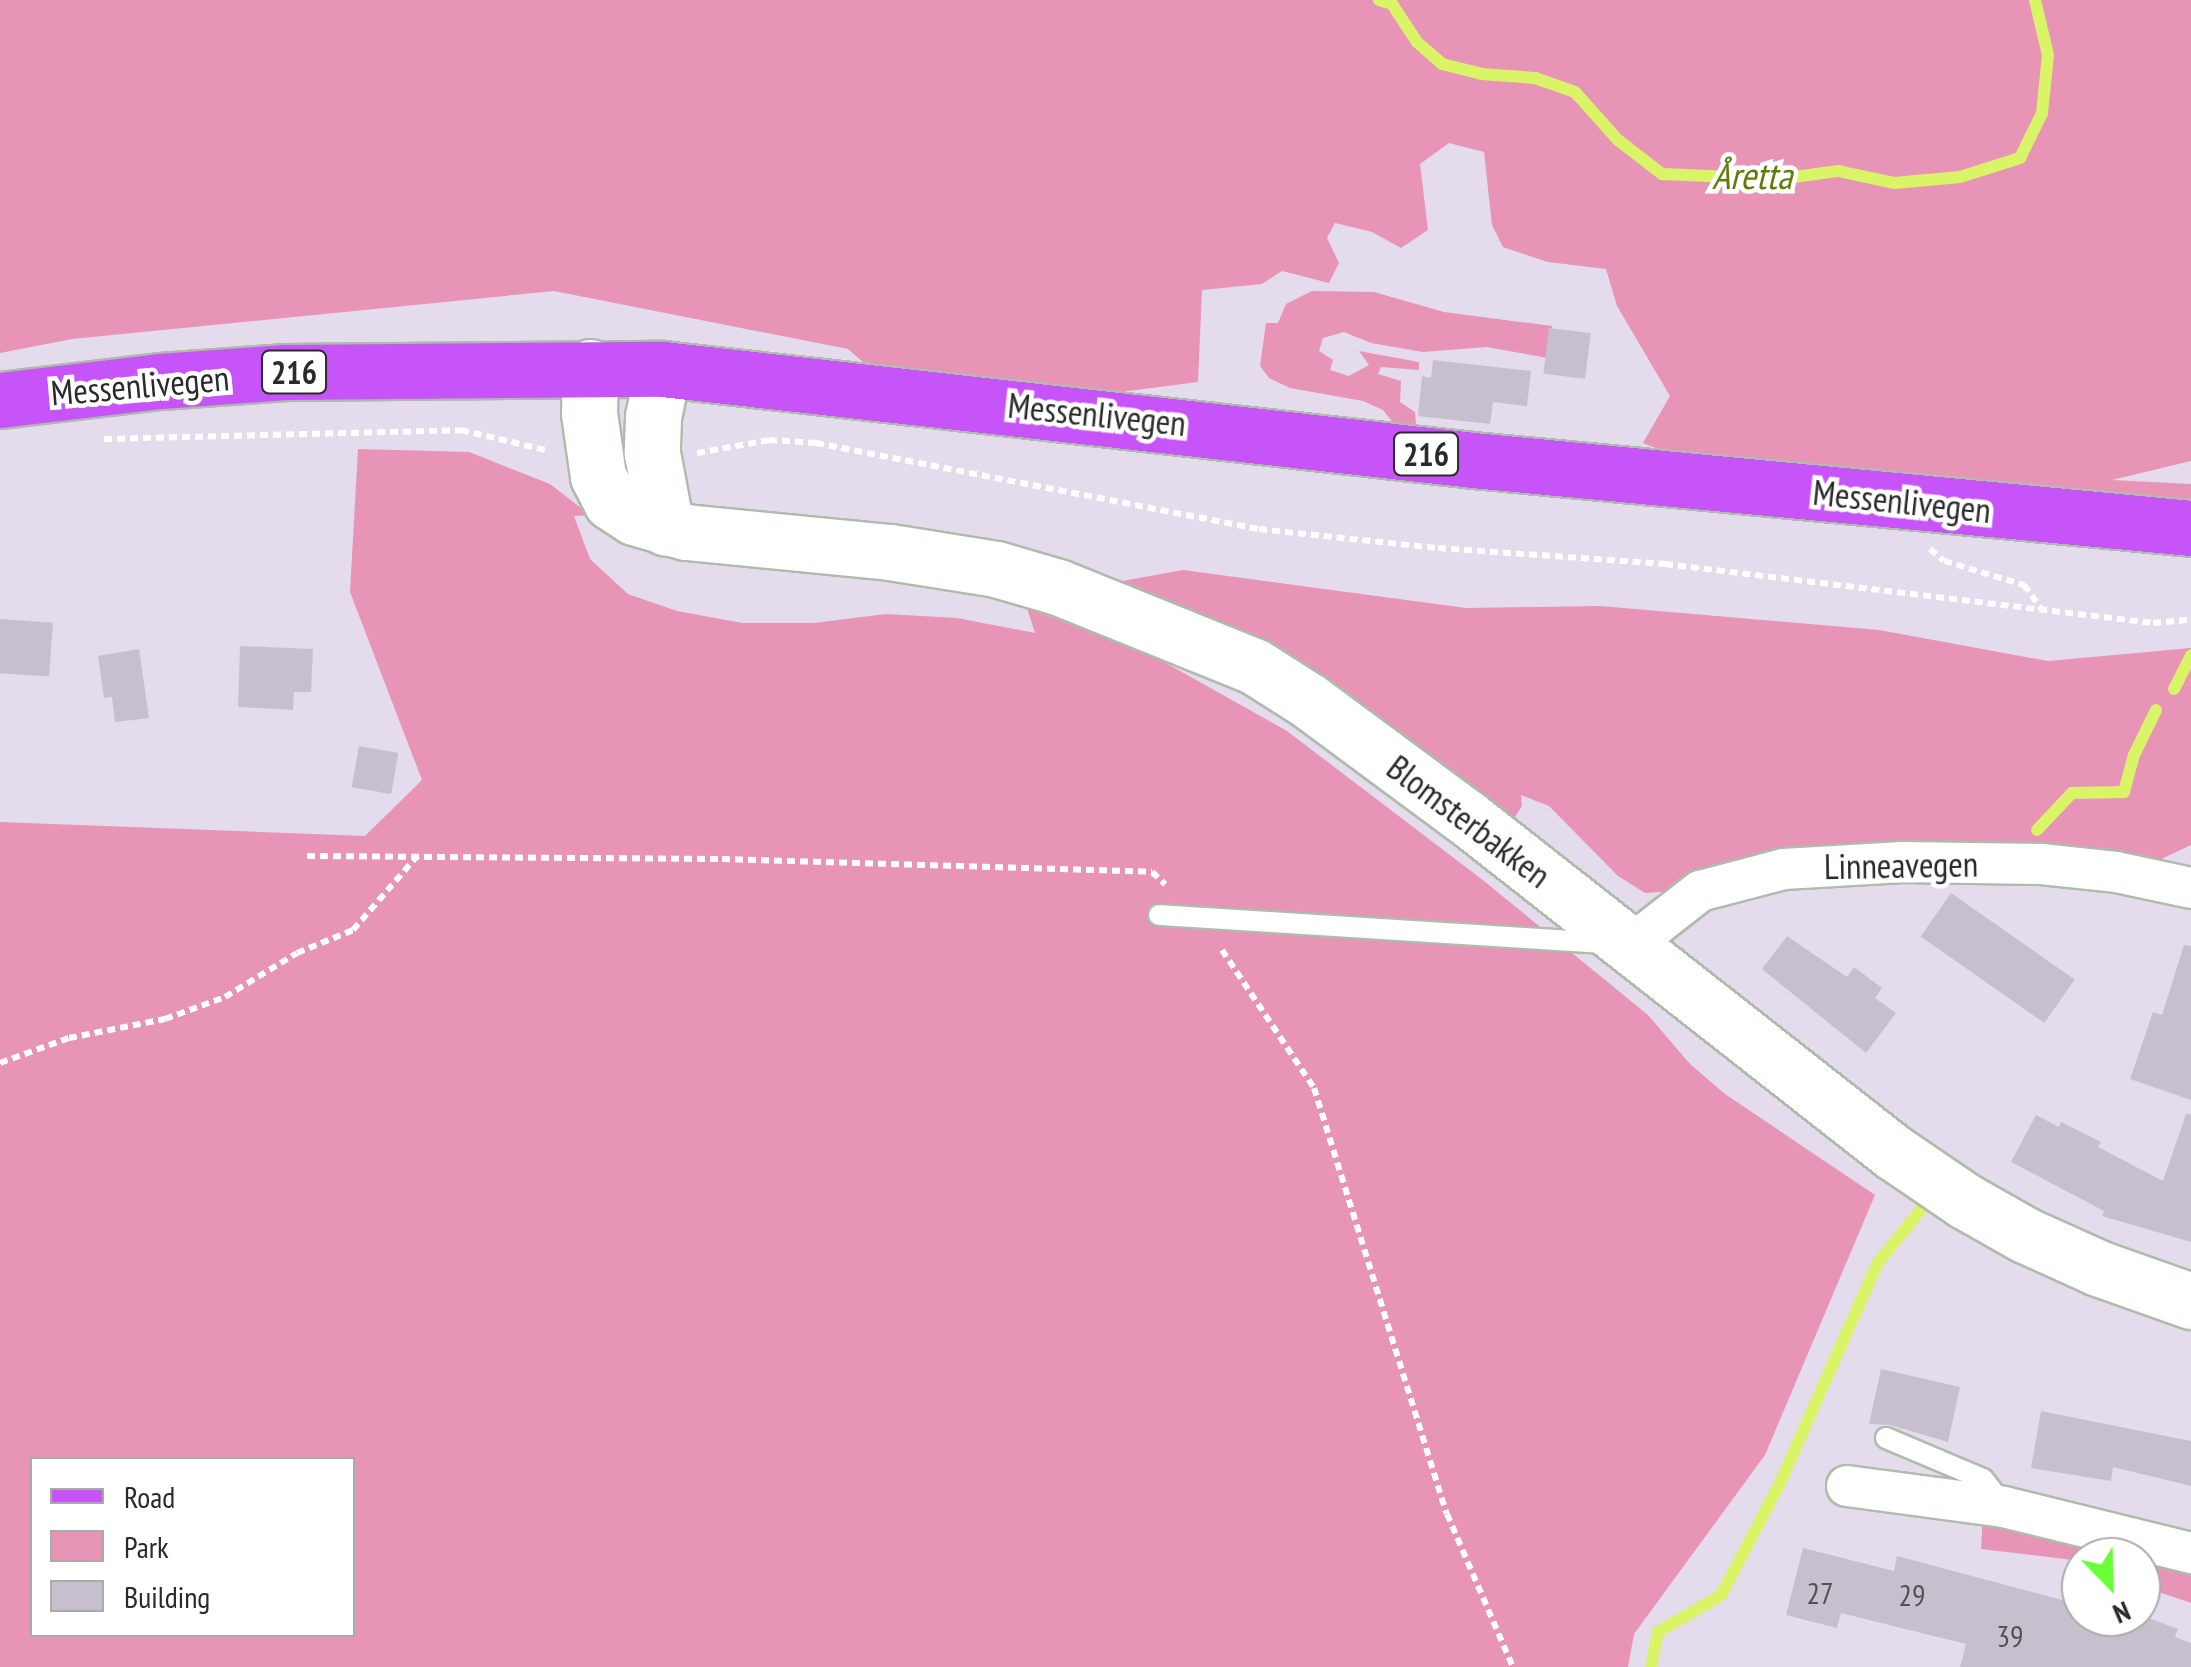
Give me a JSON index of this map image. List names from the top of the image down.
{
  "streets": {
    "main road": ["216", "Messenlivegen"],
    "street": ["Blomsterbakken", "Linneavegen"]
  },
  "crossings": [
    ["Messenlivegen", "Blomsterbakken"],
    ["Blomsterbakken", "Linneavegen"]
  ],
  "water": ["Åretta"],
  "house_numbers": ["27", "29", "39"],
  "legend": ["Road", "Park", "Building"],
  "north": "bottom right"
}
